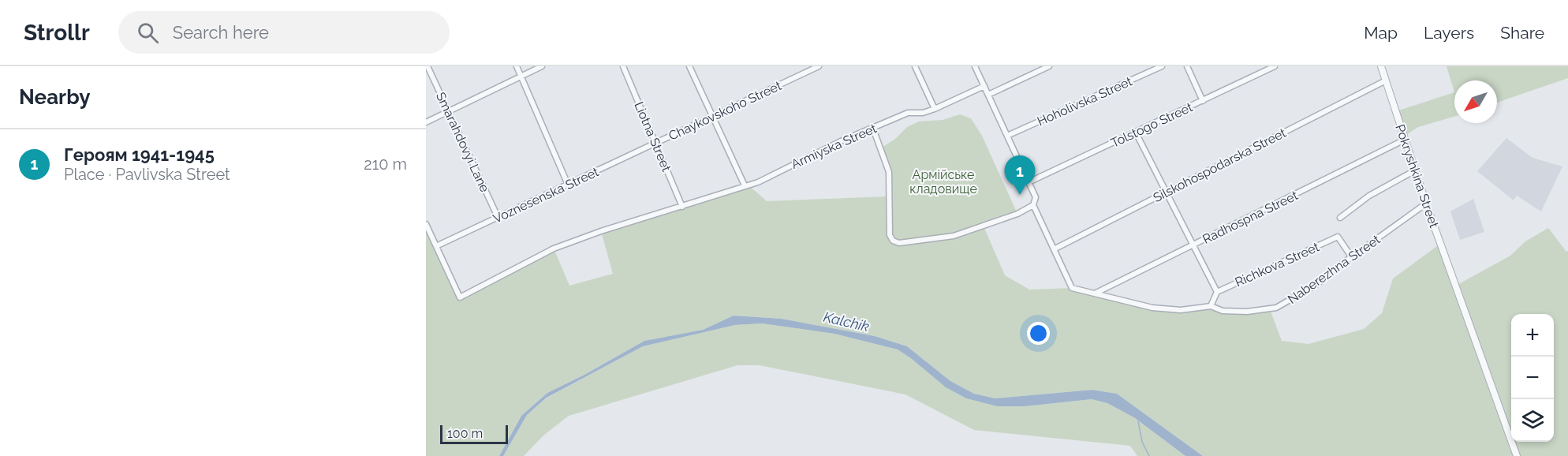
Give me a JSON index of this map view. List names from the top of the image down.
{
  "streets": {
    "street": [
      "Hoholivska Street",
      "Chaykovskoho Street",
      "Tolstogo Street",
      "Liotna Street",
      "Smarahdovyi Lane",
      "Armiyska Street",
      "Silskohospodarska Street",
      "Pokryshkina Street",
      "Voznesenska Street",
      "Radhospna Street",
      "Richkova Street",
      "Naberezhna Street"
    ]
  },
  "crossings": [
    ["Chaykovskoho Street", "Liotna Street"],
    ["Chaykovskoho Street", "Voznesenska Street"],
    ["Liotna Street", "Armiyska Street"],
    ["Liotna Street", "Voznesenska Street"],
    ["Smarahdovyi Lane", "Voznesenska Street"],
    ["Silskohospodarska Street", "Pokryshkina Street"],
    ["Pokryshkina Street", "Radhospna Street"],
    ["Pokryshkina Street", "Naberezhna Street"],
    ["Radhospna Street", "Naberezhna Street"],
    ["Richkova Street", "Naberezhna Street"]
  ],
  "water": ["Kalchik"],
  "parks": ["Армійське кладовище"],
  "scale_bar": "100 m",
  "north": "bottom left",
  "page": {
    "header": "Strollr",
    "search": "Search here",
    "nav": ["Map", "Layers", "Share"],
    "heading": "Nearby",
    "list": [
      {
        "mark": "1",
        "name": "Героям 1941-1945",
        "note": "Place · Pavlivska Street",
        "value": "210 m"
      }
    ],
    "pins": "1",
    "map_buttons": ["+", "−"],
    "scale": "100 m"
  }
}
